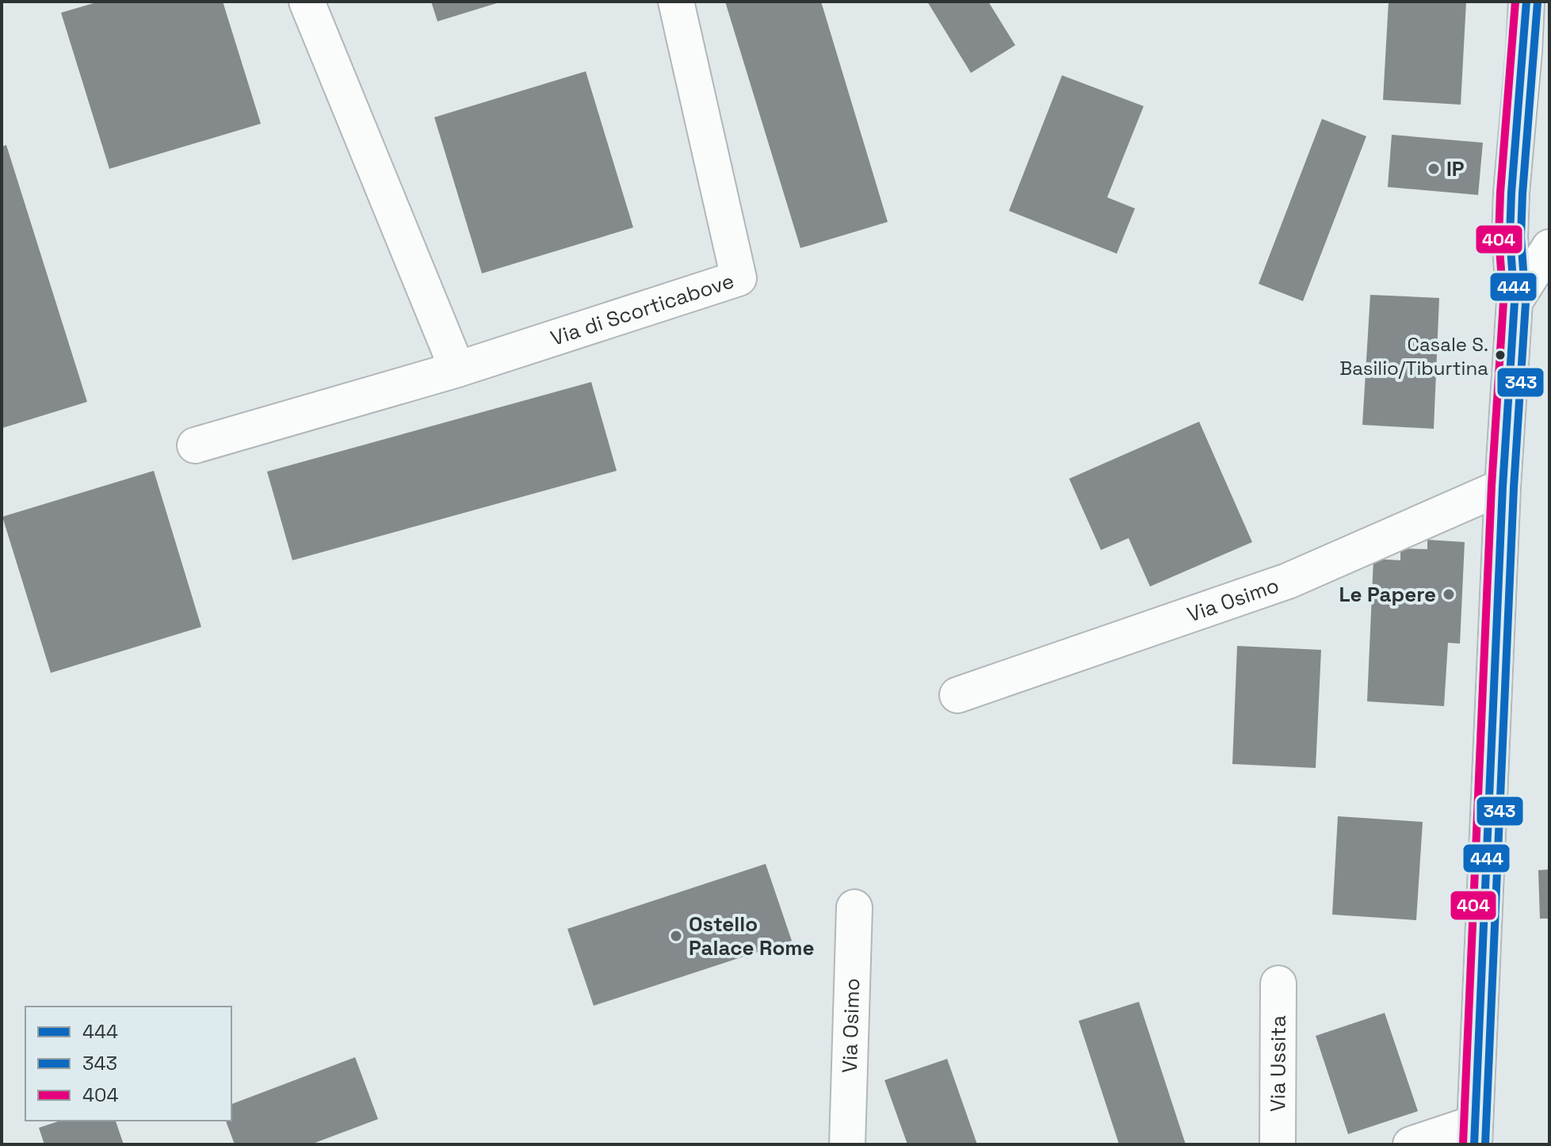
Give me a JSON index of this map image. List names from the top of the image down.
{
  "streets": {
    "street": ["Via di Scorticabove", "Via Osimo", "Via Ussita"]
  },
  "places": [
    "IP",
    "Casale S. Basilio/Tiburtina",
    "Le Papere",
    "Ostello Palace Rome"
  ],
  "lines": ["transit line 444", "transit line 404", "transit line 343"],
  "legend": ["444", "343", "404"]
}
